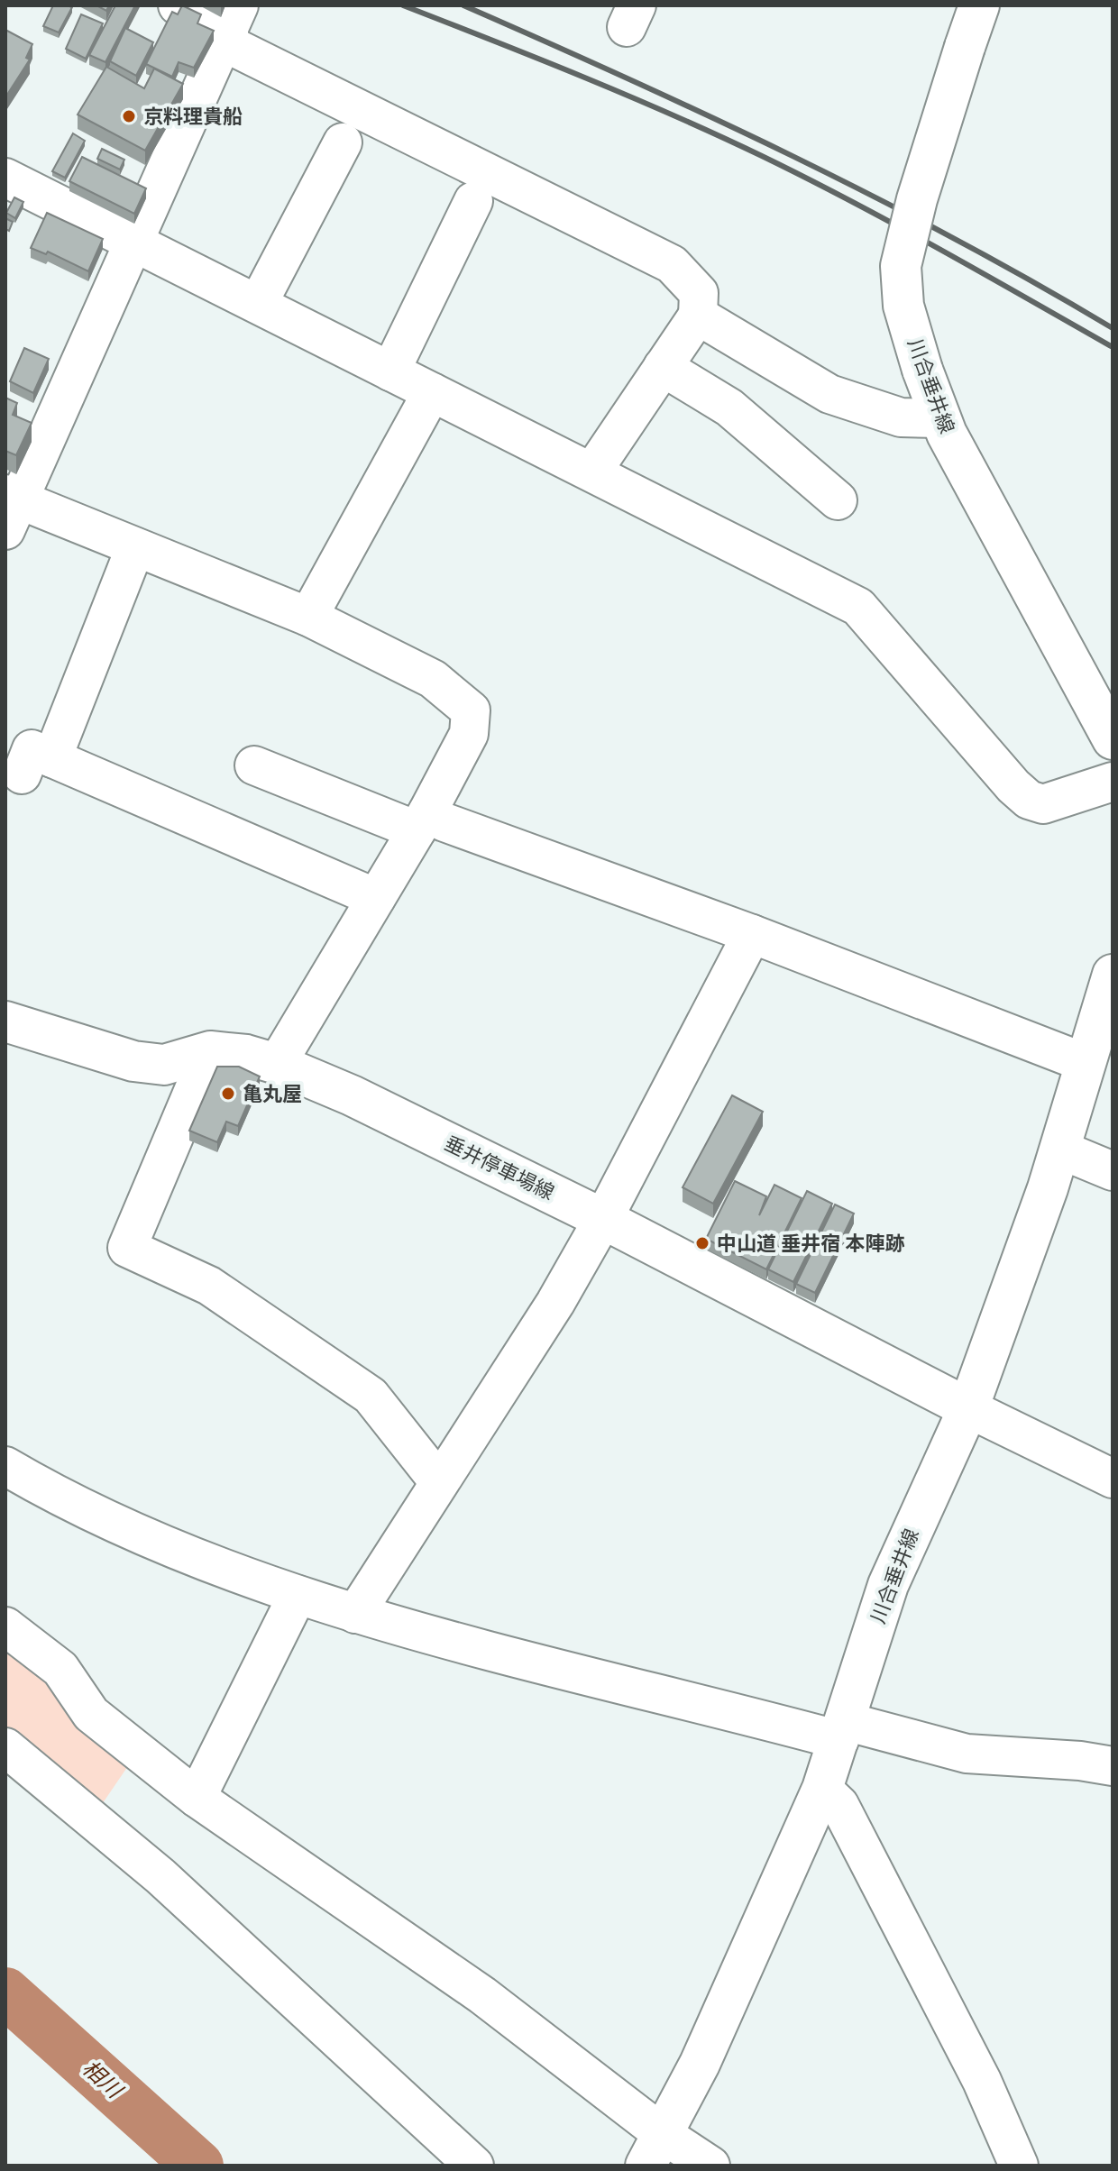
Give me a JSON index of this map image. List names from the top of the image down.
{
  "streets": {
    "main road": ["川合垂井線", "垂井停車場線"]
  },
  "crossings": [
    ["川合垂井線", "垂井停車場線"]
  ],
  "water": ["相川"],
  "places": ["京料理貴船", "亀丸屋", "中山道 垂井宿 本陣跡"]
}
